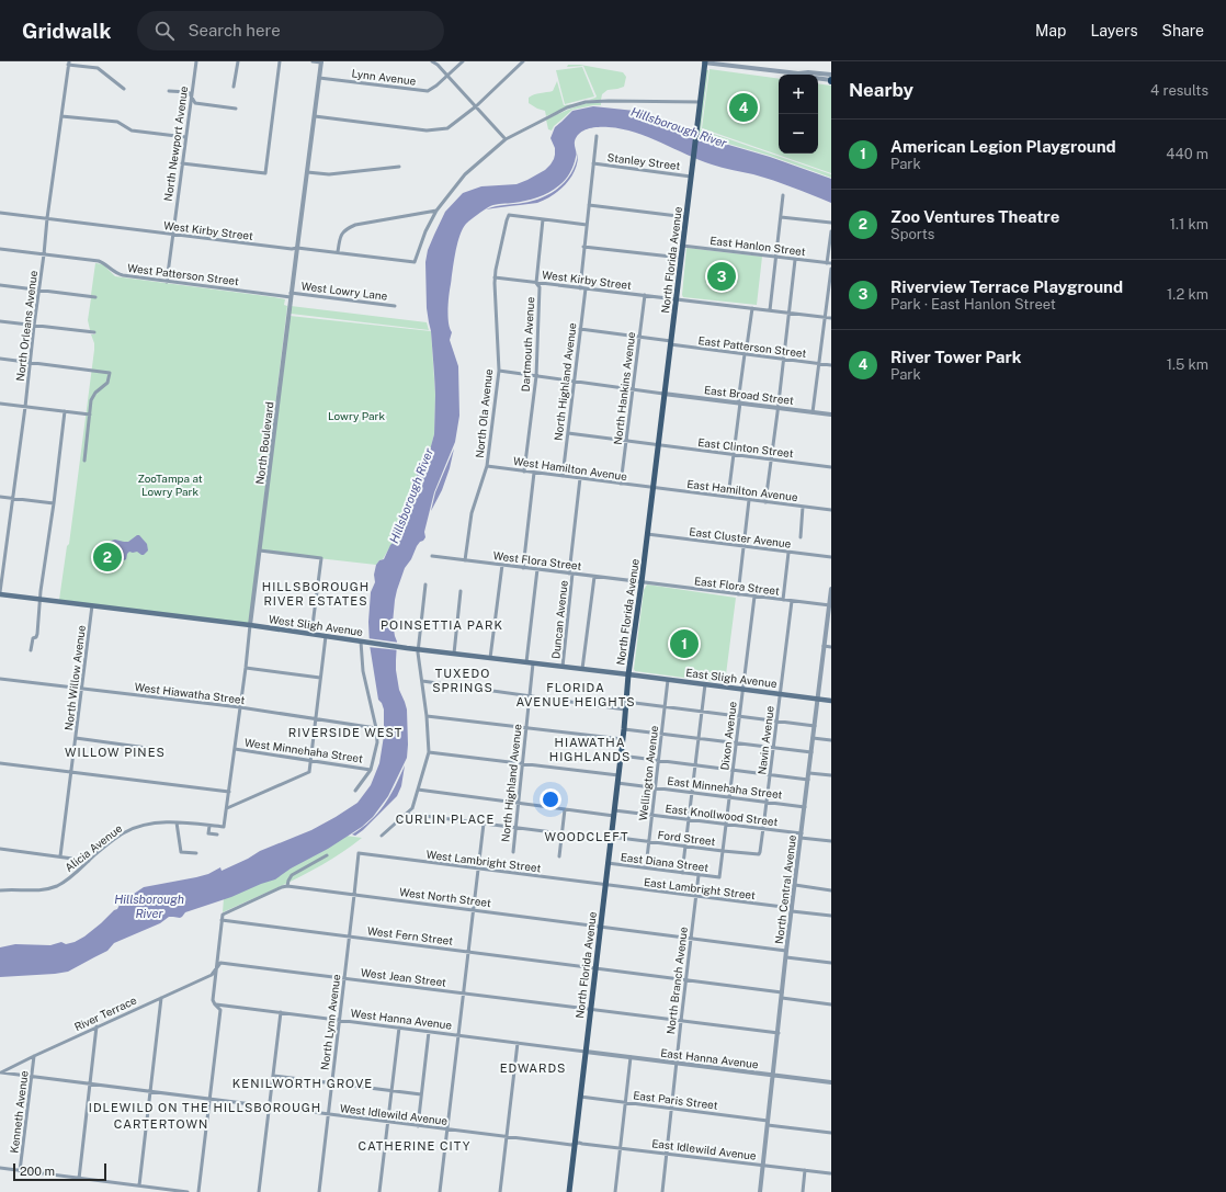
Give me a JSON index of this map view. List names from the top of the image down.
{
  "streets": {
    "main road": ["North Florida Avenue", "West Sligh Avenue", "East Sligh Avenue"],
    "street": [
      "Lynn Avenue",
      "North Newport Avenue",
      "Stanley Street",
      "West Kirby Street",
      "East Hanlon Street",
      "West Patterson Street",
      "West Lowry Lane",
      "North Orleans Avenue",
      "Dartmouth Avenue",
      "East Patterson Street",
      "North Highland Avenue",
      "North Hankins Avenue",
      "East Broad Street",
      "North Ola Avenue",
      "North Boulevard",
      "East Clinton Street",
      "West Hamilton Avenue",
      "East Hamilton Avenue",
      "East Cluster Avenue",
      "West Flora Street",
      "East Flora Street",
      "Duncan Avenue",
      "North Willow Avenue",
      "West Hiawatha Street",
      "Dixon Avenue",
      "Navin Avenue",
      "West Minnehaha Street",
      "Wellington Avenue",
      "East Minnehaha Street",
      "East Knollwood Street",
      "Ford Street",
      "Alicia Avenue",
      "West Lambright Street",
      "East Diana Street",
      "East Lambright Street",
      "North Central Avenue",
      "West North Street",
      "West Fern Street",
      "West Jean Street",
      "North Branch Avenue",
      "River Terrace",
      "West Hanna Avenue",
      "North Lynn Avenue",
      "East Hanna Avenue",
      "East Paris Street",
      "Kenneth Avenue",
      "West Idlewild Avenue",
      "East Idlewild Avenue"
    ]
  },
  "crossings": [
    ["Lynn Avenue", "North Boulevard"],
    ["North Newport Avenue", "West Kirby Street"],
    ["North Newport Avenue", "West Patterson Street"],
    ["Stanley Street", "North Florida Avenue"],
    ["West Kirby Street", "North Florida Avenue"],
    ["West Kirby Street", "North Orleans Avenue"],
    ["West Kirby Street", "Dartmouth Avenue"],
    ["West Kirby Street", "North Highland Avenue"],
    ["West Kirby Street", "North Hankins Avenue"],
    ["West Kirby Street", "North Ola Avenue"],
    ["West Kirby Street", "North Boulevard"],
    ["East Hanlon Street", "North Florida Avenue"],
    ["North Florida Avenue", "East Patterson Street"],
    ["North Florida Avenue", "East Broad Street"],
    ["North Florida Avenue", "East Clinton Street"],
    ["North Florida Avenue", "West Hamilton Avenue"],
    ["North Florida Avenue", "East Hamilton Avenue"],
    ["North Florida Avenue", "East Cluster Avenue"],
    ["North Florida Avenue", "West Flora Street"],
    ["North Florida Avenue", "East Flora Street"],
    ["North Florida Avenue", "West Sligh Avenue"],
    ["North Florida Avenue", "East Sligh Avenue"],
    ["North Florida Avenue", "East Minnehaha Street"],
    ["North Florida Avenue", "East Knollwood Street"],
    ["North Florida Avenue", "Ford Street"],
    ["North Florida Avenue", "West Lambright Street"],
    ["North Florida Avenue", "East Diana Street"],
    ["North Florida Avenue", "East Lambright Street"],
    ["North Florida Avenue", "West North Street"],
    ["North Florida Avenue", "West Fern Street"],
    ["North Florida Avenue", "West Jean Street"],
    ["North Florida Avenue", "West Hanna Avenue"],
    ["North Florida Avenue", "East Hanna Avenue"],
    ["North Florida Avenue", "East Paris Street"],
    ["North Florida Avenue", "West Idlewild Avenue"],
    ["North Florida Avenue", "East Idlewild Avenue"],
    ["West Patterson Street", "West Lowry Lane"],
    ["West Patterson Street", "North Orleans Avenue"],
    ["West Patterson Street", "North Boulevard"],
    ["West Lowry Lane", "North Boulevard"],
    ["North Orleans Avenue", "West Sligh Avenue"],
    ["Dartmouth Avenue", "North Ola Avenue"],
    ["Dartmouth Avenue", "West Hamilton Avenue"],
    ["North Highland Avenue", "East Clinton Street"],
    ["North Highland Avenue", "West Hamilton Avenue"],
    ["North Highland Avenue", "West Sligh Avenue"],
    ["North Highland Avenue", "East Knollwood Street"],
    ["North Highland Avenue", "West Lambright Street"],
    ["North Highland Avenue", "West North Street"],
    ["North Highland Avenue", "West Fern Street"],
    ["North Highland Avenue", "West Jean Street"],
    ["North Highland Avenue", "West Hanna Avenue"],
    ["North Highland Avenue", "West Idlewild Avenue"],
    ["North Hankins Avenue", "East Clinton Street"],
    ["North Hankins Avenue", "West Hamilton Avenue"],
    ["North Ola Avenue", "West Hamilton Avenue"],
    ["North Ola Avenue", "West Flora Street"],
    ["North Boulevard", "West Sligh Avenue"],
    ["North Boulevard", "West Hiawatha Street"],
    ["North Boulevard", "West Minnehaha Street"],
    ["North Boulevard", "Alicia Avenue"],
    ["West Hamilton Avenue", "East Hamilton Avenue"],
    ["West Hamilton Avenue", "Duncan Avenue"],
    ["West Flora Street", "East Flora Street"],
    ["West Flora Street", "Duncan Avenue"],
    ["East Flora Street", "Dixon Avenue"],
    ["East Flora Street", "Navin Avenue"],
    ["East Flora Street", "North Central Avenue"],
    ["Duncan Avenue", "West Sligh Avenue"],
    ["West Sligh Avenue", "North Willow Avenue"],
    ["West Sligh Avenue", "East Sligh Avenue"],
    ["North Willow Avenue", "West Hiawatha Street"],
    ["East Sligh Avenue", "Dixon Avenue"],
    ["East Sligh Avenue", "Navin Avenue"],
    ["East Sligh Avenue", "Wellington Avenue"],
    ["East Sligh Avenue", "North Central Avenue"],
    ["Dixon Avenue", "East Minnehaha Street"],
    ["Dixon Avenue", "East Knollwood Street"],
    ["Dixon Avenue", "Ford Street"],
    ["Dixon Avenue", "East Diana Street"],
    ["Navin Avenue", "East Minnehaha Street"],
    ["Navin Avenue", "East Knollwood Street"],
    ["Navin Avenue", "Ford Street"],
    ["Wellington Avenue", "East Minnehaha Street"],
    ["Wellington Avenue", "East Knollwood Street"],
    ["Wellington Avenue", "Ford Street"],
    ["Wellington Avenue", "East Diana Street"],
    ["East Minnehaha Street", "North Central Avenue"],
    ["East Knollwood Street", "North Central Avenue"],
    ["West Lambright Street", "East Lambright Street"],
    ["West Lambright Street", "North Lynn Avenue"],
    ["East Diana Street", "North Branch Avenue"],
    ["East Lambright Street", "North Central Avenue"],
    ["East Lambright Street", "North Branch Avenue"],
    ["North Central Avenue", "West North Street"],
    ["North Central Avenue", "West Fern Street"],
    ["North Central Avenue", "West Jean Street"],
    ["North Central Avenue", "East Hanna Avenue"],
    ["North Central Avenue", "East Paris Street"],
    ["North Central Avenue", "East Idlewild Avenue"],
    ["West North Street", "North Branch Avenue"],
    ["West North Street", "North Lynn Avenue"],
    ["West Fern Street", "North Branch Avenue"],
    ["West Fern Street", "North Lynn Avenue"],
    ["West Jean Street", "North Branch Avenue"],
    ["West Jean Street", "River Terrace"],
    ["West Jean Street", "North Lynn Avenue"],
    ["North Branch Avenue", "East Hanna Avenue"],
    ["North Branch Avenue", "East Paris Street"],
    ["North Branch Avenue", "East Idlewild Avenue"],
    ["River Terrace", "Kenneth Avenue"],
    ["River Terrace", "West Idlewild Avenue"],
    ["West Hanna Avenue", "North Lynn Avenue"],
    ["West Hanna Avenue", "East Hanna Avenue"],
    ["North Lynn Avenue", "West Idlewild Avenue"],
    ["Kenneth Avenue", "West Idlewild Avenue"],
    ["West Idlewild Avenue", "East Idlewild Avenue"]
  ],
  "districts": [
    "HILLSBOROUGH RIVER ESTATES",
    "POINSETTIA PARK",
    "TUXEDO SPRINGS",
    "FLORIDA AVENUE HEIGHTS",
    "RIVERSIDE WEST",
    "HIAWATHA HIGHLANDS",
    "WILLOW PINES",
    "CURLIN PLACE",
    "WOODCLEFT",
    "EDWARDS",
    "KENILWORTH GROVE",
    "IDLEWILD ON THE HILLSBOROUGH",
    "CARTERTOWN",
    "CATHERINE CITY"
  ],
  "water": ["Hillsborough River"],
  "parks": ["Lowry Park", "ZooTampa at Lowry Park"],
  "scale_bar": "200 m",
  "page": {
    "header": "Gridwalk",
    "search": "Search here",
    "nav": ["Map", "Layers", "Share"],
    "heading": ["Nearby", "4 results"],
    "map_buttons": ["+", "−"],
    "pins": [
      "4",
      "3",
      "2",
      "1"
    ],
    "list": [
      {
        "mark": "1",
        "name": "American Legion Playground",
        "note": "Park",
        "value": "440 m"
      },
      {
        "mark": "2",
        "name": "Zoo Ventures Theatre",
        "note": "Sports",
        "value": "1.1 km"
      },
      {
        "mark": "3",
        "name": "Riverview Terrace Playground",
        "note": "Park · East Hanlon Street",
        "value": "1.2 km"
      },
      {
        "mark": "4",
        "name": "River Tower Park",
        "note": "Park",
        "value": "1.5 km"
      }
    ],
    "scale": "200 m"
  }
}
